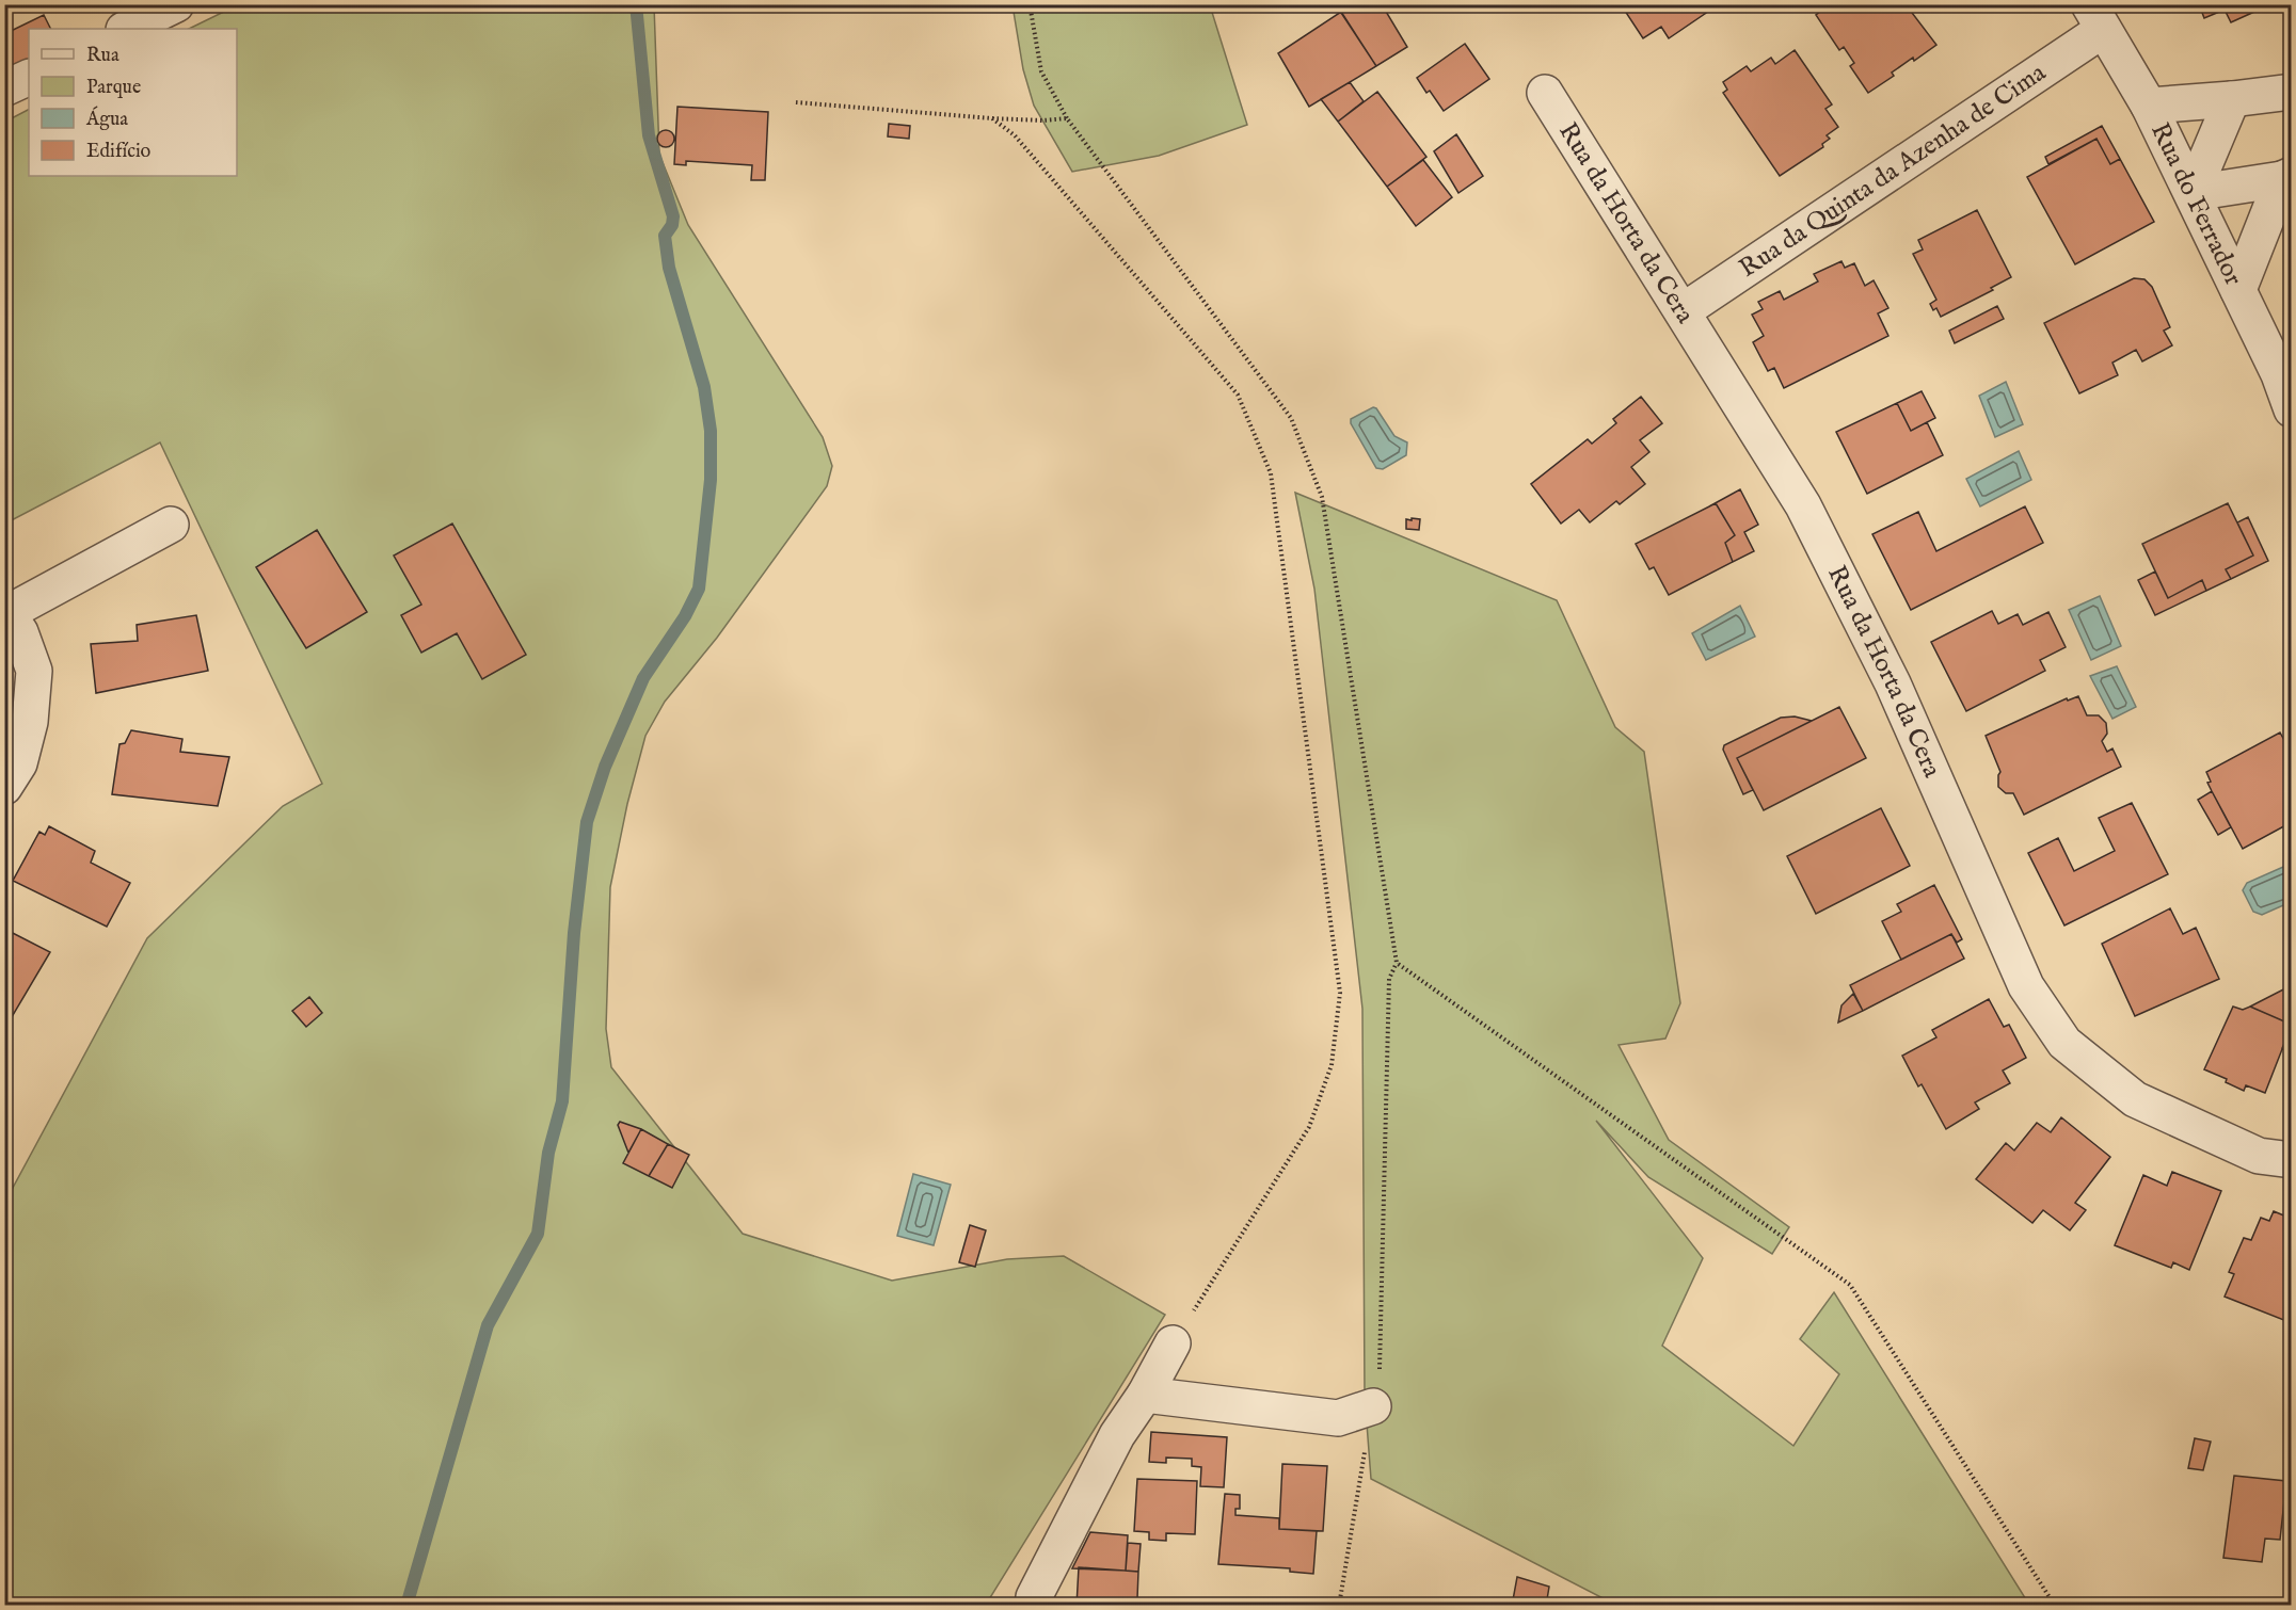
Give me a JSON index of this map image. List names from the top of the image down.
{
  "streets": {
    "street": ["Rua da Quinta da Azenha de Cima", "Rua do Ferrador", "Rua da Horta da Cera"]
  },
  "crossings": [
    ["Rua da Quinta da Azenha de Cima", "Rua do Ferrador"],
    ["Rua da Quinta da Azenha de Cima", "Rua da Horta da Cera"]
  ],
  "legend": [
    "Rua",
    "Parque",
    "Água",
    "Edifício"
  ]
}
